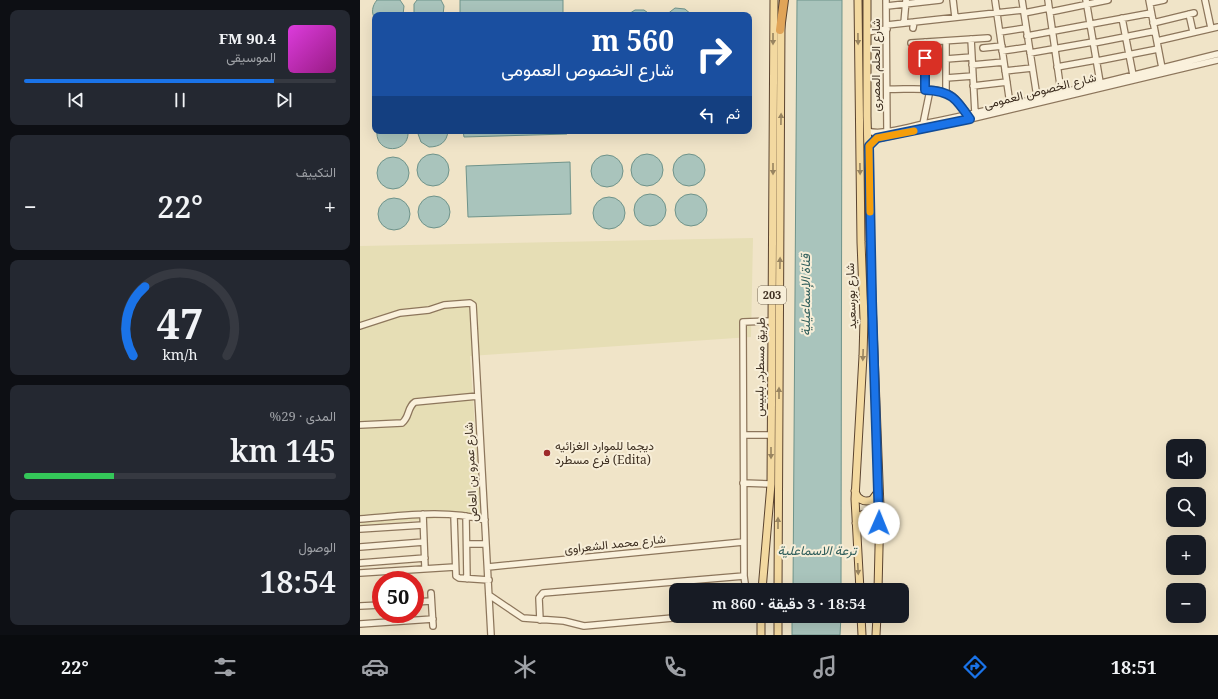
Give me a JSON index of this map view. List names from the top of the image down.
{
  "streets": {
    "main road": ["203", "شارع بورسعيد", "طريق مسطرد, بلبيس"],
    "street": [
      "شارع الحلم المصرى",
      "شارع الخصوص العمومى",
      "شارع عمرو بن العاص",
      "شارع محمد الشعراوى"
    ]
  },
  "crossings": [
    ["شارع الحلم المصرى", "شارع الخصوص العمومى"],
    ["شارع الخصوص العمومى", "شارع بورسعيد"],
    ["شارع عمرو بن العاص", "شارع محمد الشعراوى"]
  ],
  "water": ["قناة الإسماعيلية", "ترعة الاسماعلية"],
  "places": ["ديجما للموارد الغزائيه فرع مسطرد (Edita)"],
  "page": {
    "turn": ["560 m", "شارع الخصوص العمومى"],
    "song": ["90.4 FM", "الموسيقى"],
    "then": "ثم",
    "tile": [
      "التكييف",
      ["المدى · 29%", "145 km"],
      ["الوصول", "18:54"]
    ],
    "heat": ["−", "22°", "+"],
    "map_buttons": ["+", "−"],
    "limit": "50",
    "trip": "18:54 · 3 دقيقة · 860 m",
    "tabs": ["18:51", "22°"],
    "gauge": ["47", "km/h"]
  }
}
